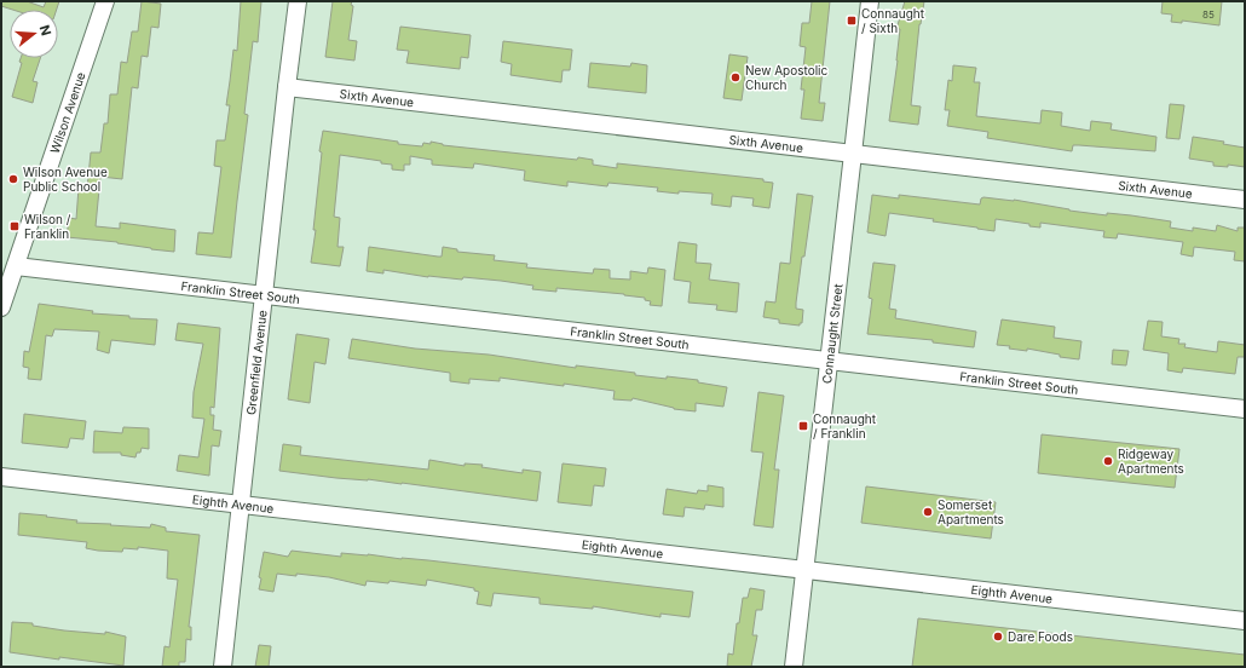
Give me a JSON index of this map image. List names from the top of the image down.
{
  "streets": {
    "street": [
      "Sixth Avenue",
      "Wilson Avenue",
      "Franklin Street South",
      "Connaught Street",
      "Greenfield Avenue",
      "Eighth Avenue"
    ]
  },
  "crossings": [
    ["Sixth Avenue", "Connaught Street"],
    ["Sixth Avenue", "Greenfield Avenue"],
    ["Wilson Avenue", "Franklin Street South"],
    ["Franklin Street South", "Connaught Street"],
    ["Franklin Street South", "Greenfield Avenue"],
    ["Connaught Street", "Eighth Avenue"],
    ["Greenfield Avenue", "Eighth Avenue"]
  ],
  "places": {
    "transit": ["Connaught / Sixth", "Wilson / Franklin", "Connaught / Franklin"],
    "other": [
      "New Apostolic Church",
      "Wilson Avenue Public School",
      "Ridgeway Apartments",
      "Somerset Apartments",
      "Dare Foods"
    ]
  },
  "house_numbers": ["85"],
  "north": "right"
}
